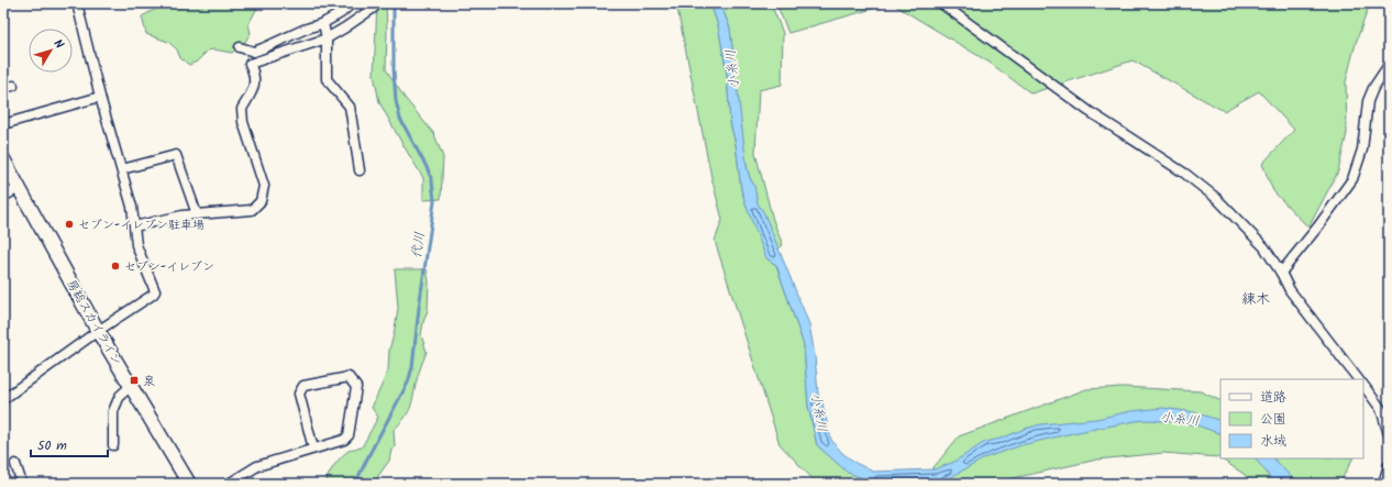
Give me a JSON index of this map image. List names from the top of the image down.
{
  "streets": {
    "street": ["房総スカイライン"]
  },
  "districts": ["練木"],
  "water": ["小糸川", "代川"],
  "places": {
    "other": ["セブン-イレブン駐車場", "セブン-イレブン"],
    "transit": ["泉"]
  },
  "legend": ["道路", "公園", "水域"],
  "scale_bar": "50 m",
  "north": "top right"
}
